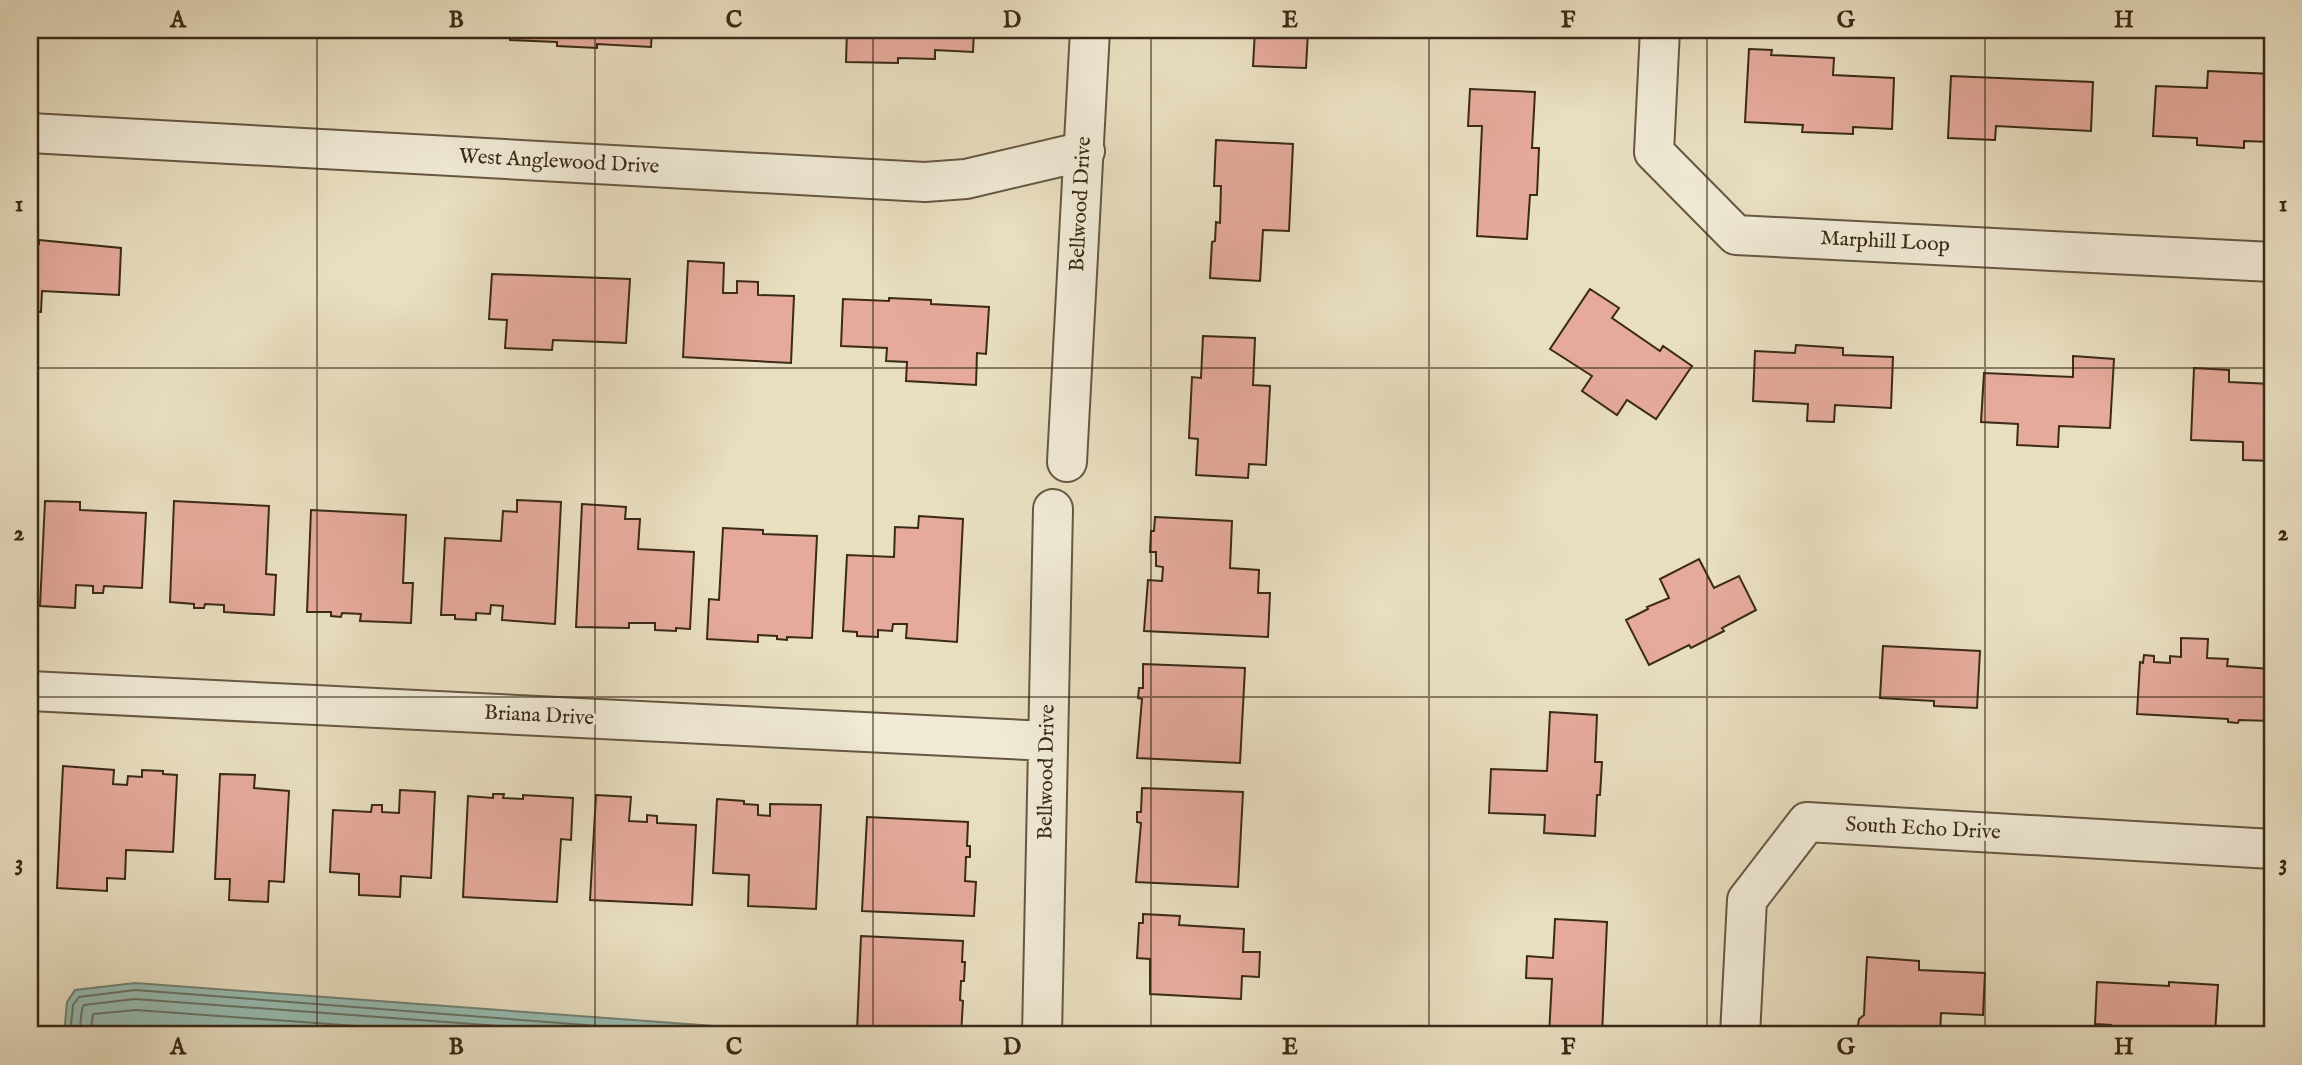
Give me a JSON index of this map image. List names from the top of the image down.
{
  "streets": {
    "street": [
      "West Anglewood Drive",
      "Bellwood Drive",
      "Marphill Loop",
      "Briana Drive",
      "South Echo Drive"
    ]
  },
  "crossings": [
    ["West Anglewood Drive", "Bellwood Drive"],
    ["Bellwood Drive", "Briana Drive"]
  ],
  "grid": {
    "columns": [
      "A",
      "B",
      "C",
      "D",
      "E",
      "F",
      "G",
      "H"
    ],
    "rows": ["1", "2", "3"]
  }
}
